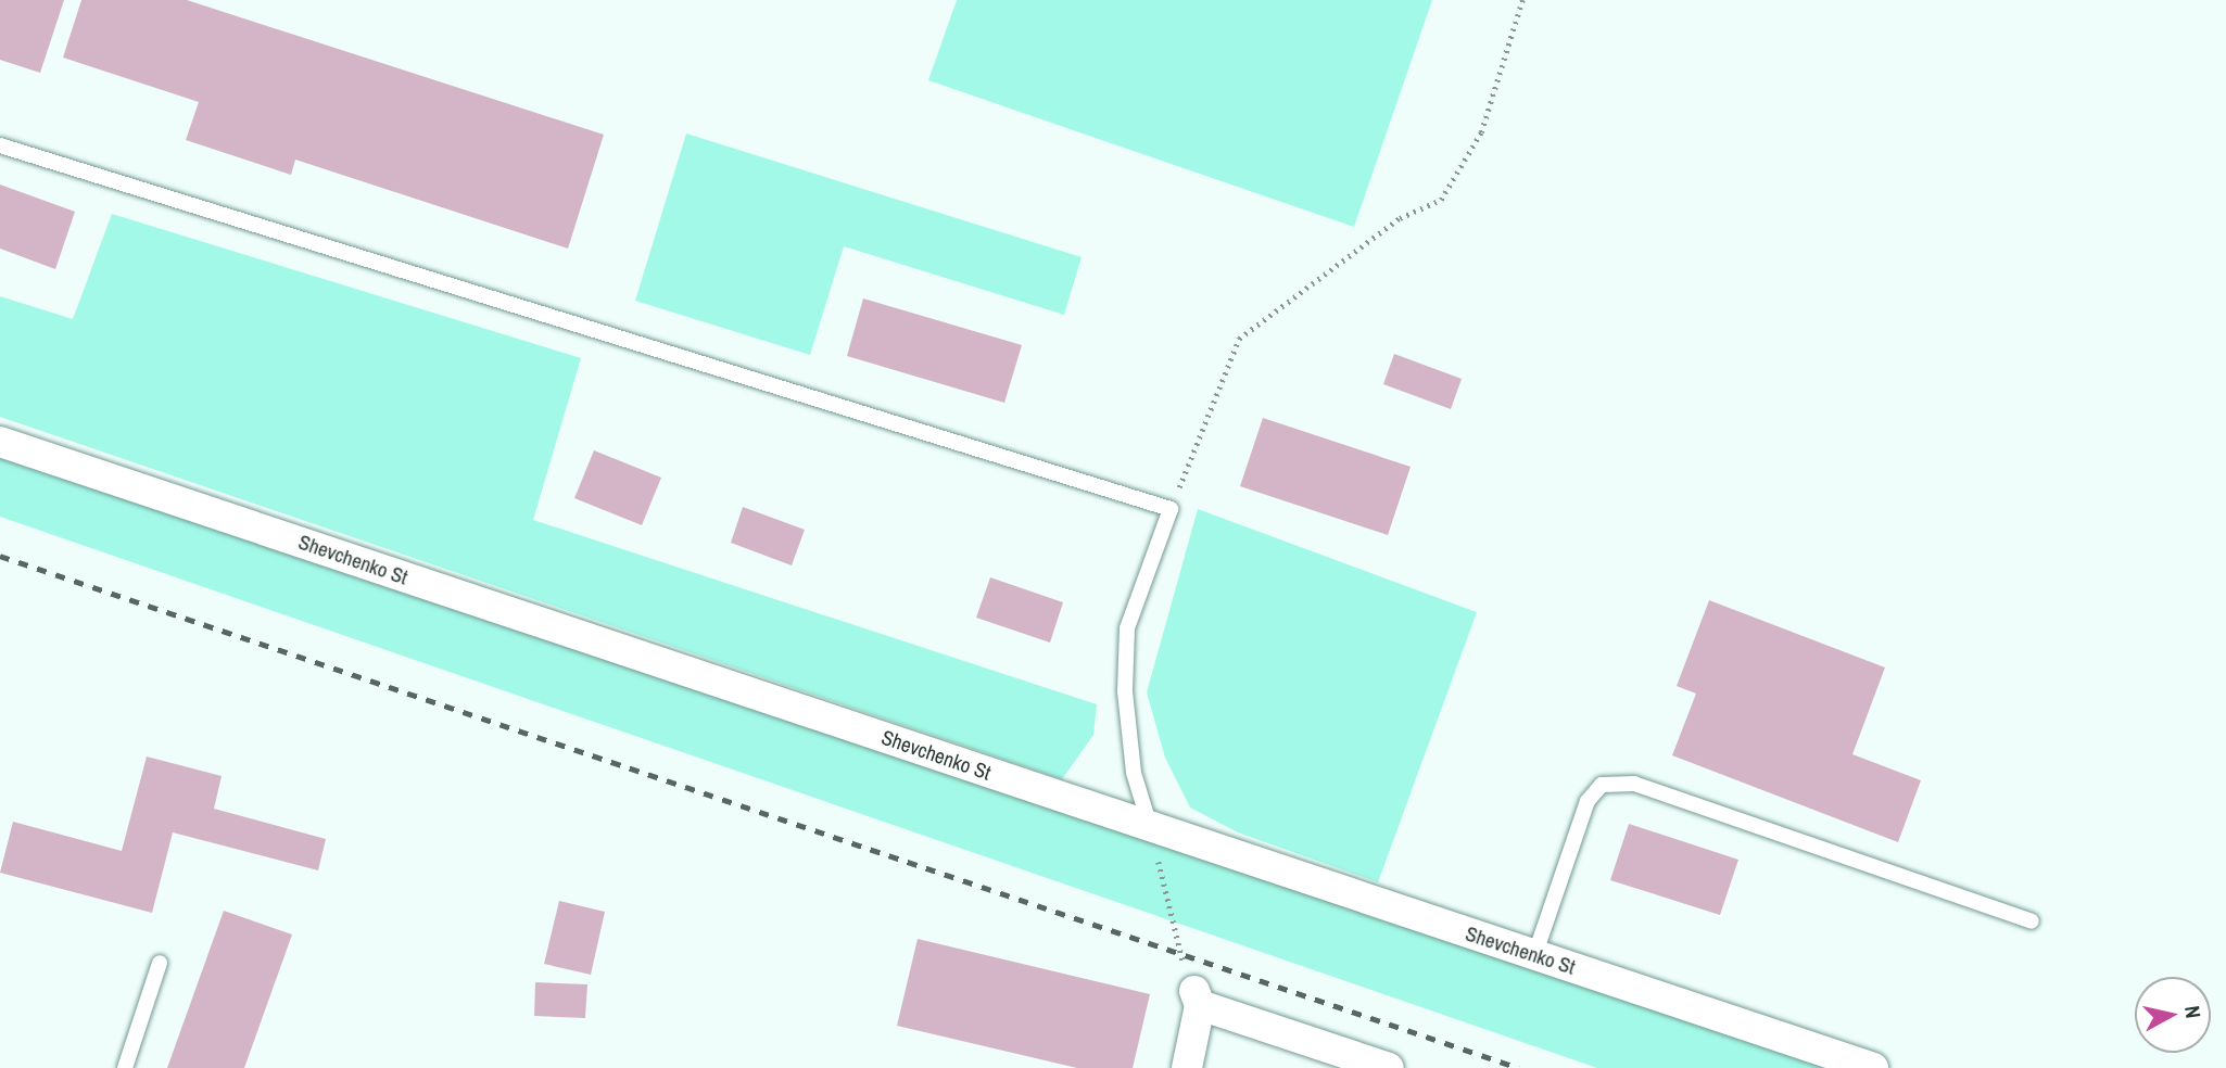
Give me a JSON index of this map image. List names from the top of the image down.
{
  "streets": {
    "street": ["Shevchenko St"]
  },
  "north": "right"
}
